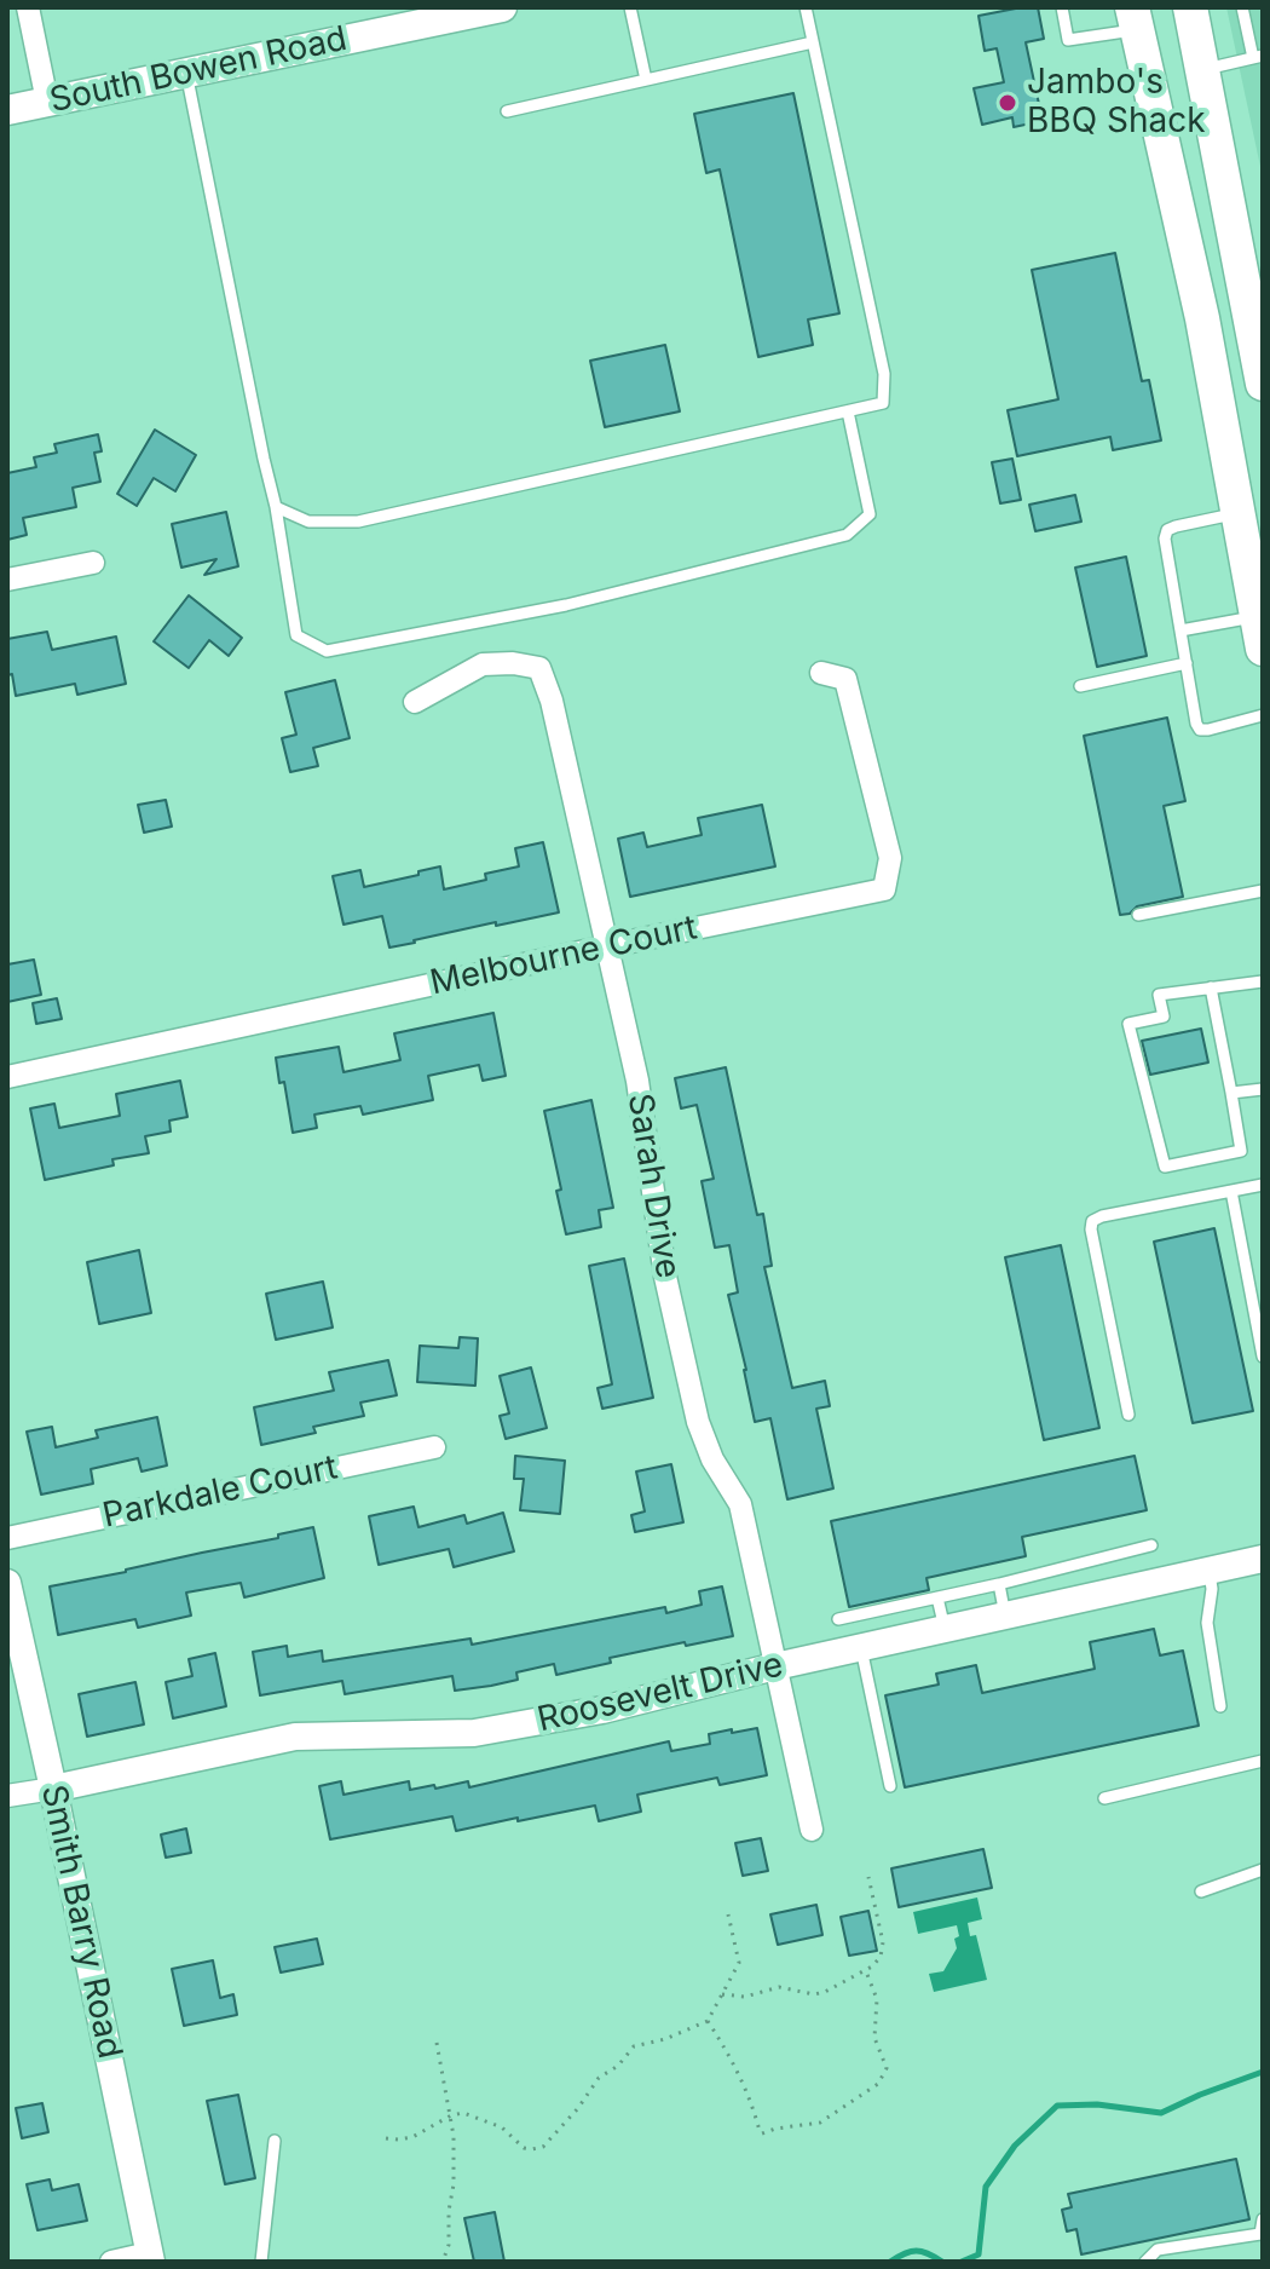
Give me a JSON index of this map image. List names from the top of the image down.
{
  "streets": {
    "main road": ["South Bowen Road"],
    "street": [
      "Melbourne Court",
      "Sarah Drive",
      "Parkdale Court",
      "Roosevelt Drive",
      "Smith Barry Road"
    ]
  },
  "crossings": [
    ["Melbourne Court", "Sarah Drive"],
    ["Sarah Drive", "Roosevelt Drive"],
    ["Roosevelt Drive", "Smith Barry Road"]
  ],
  "places": ["Jambo's BBQ Shack"]
}
